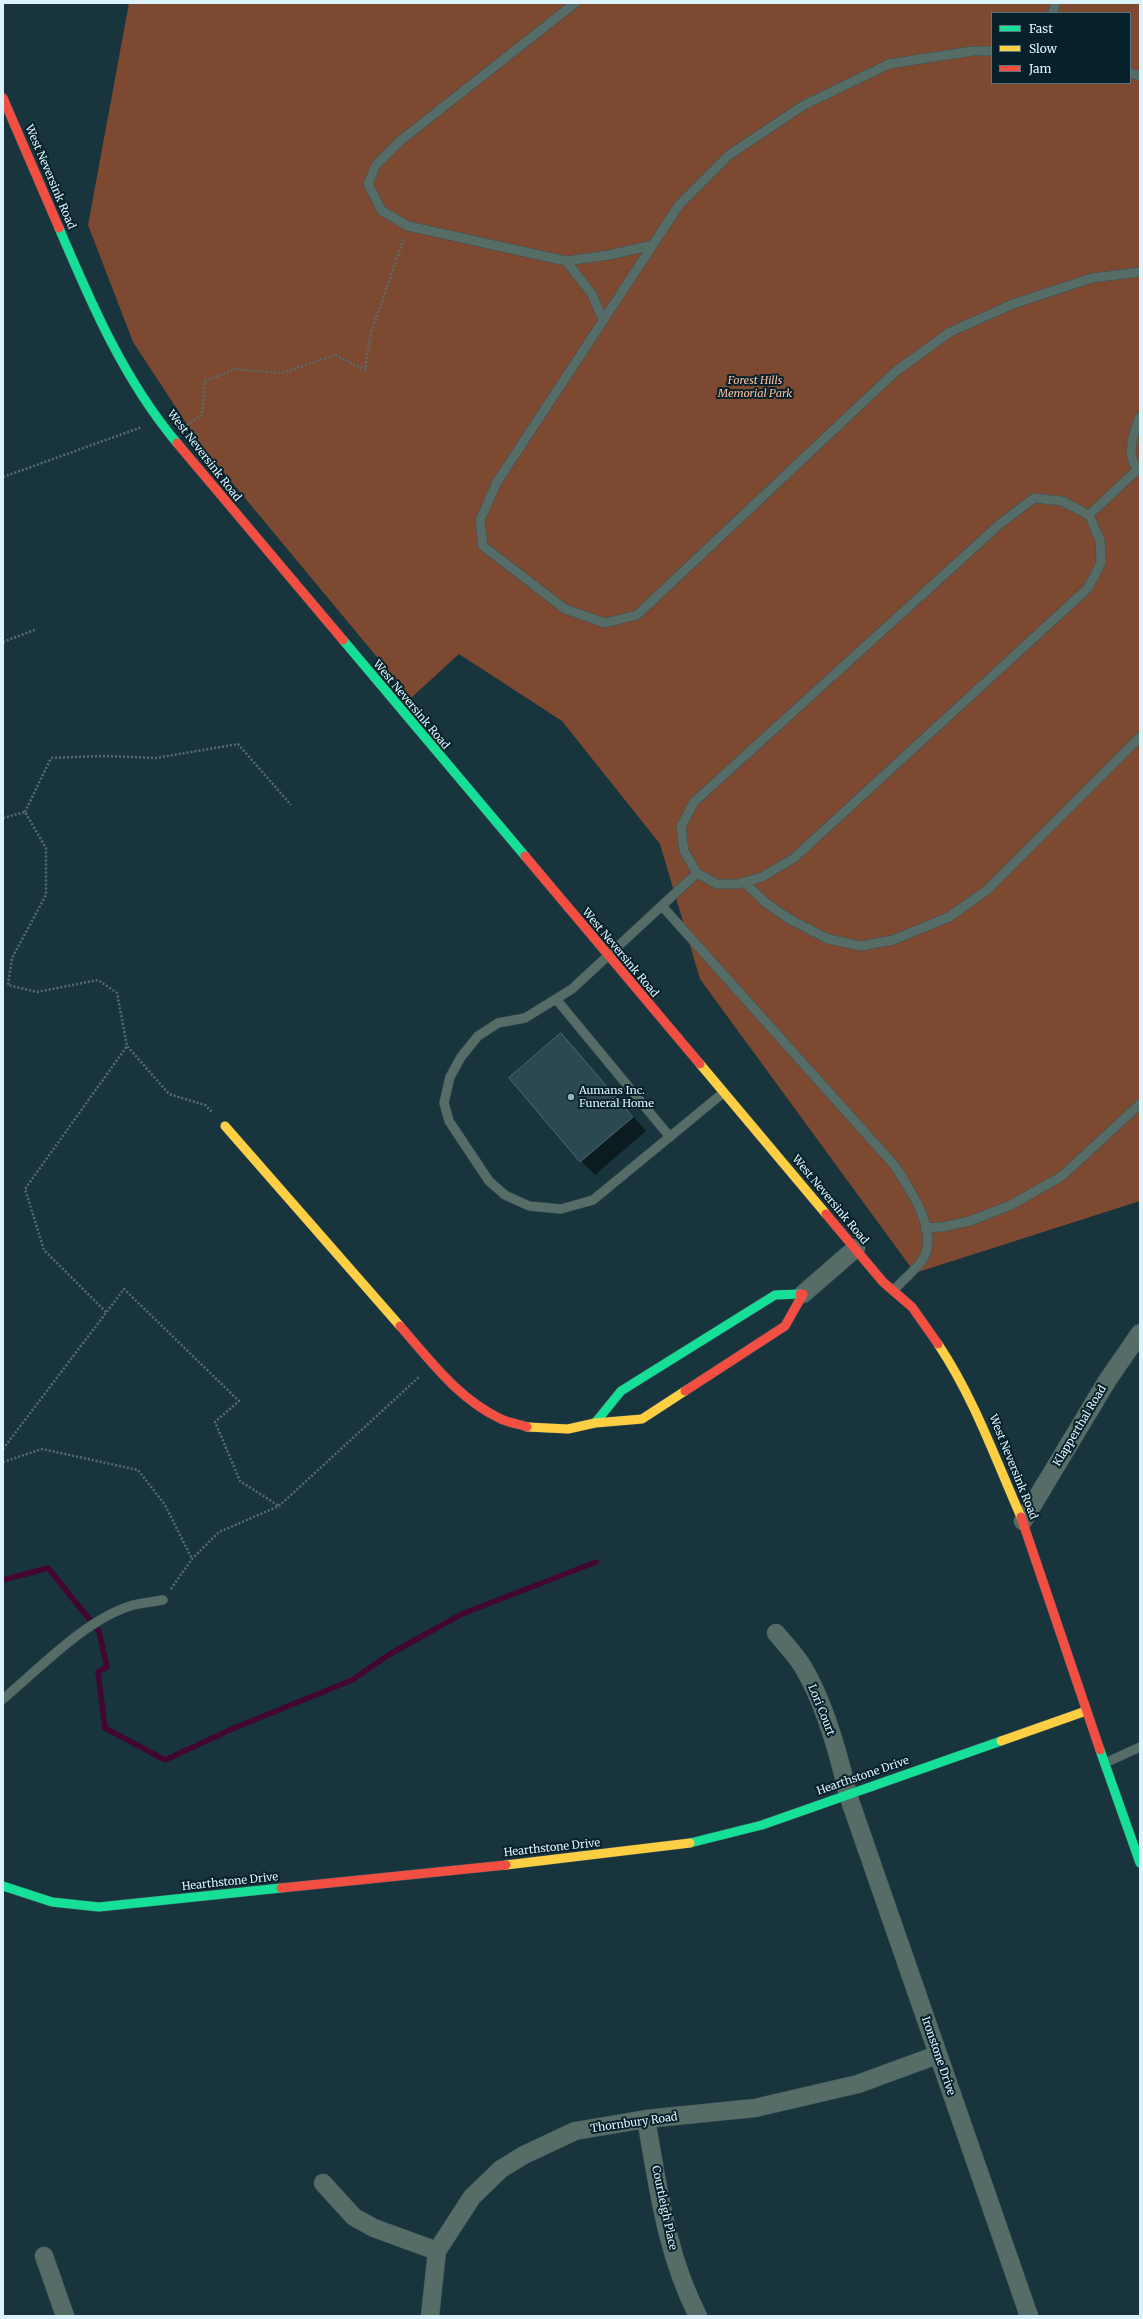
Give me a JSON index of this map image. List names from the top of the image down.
{
  "streets": {
    "street": [
      "West Neversink Road",
      "Klapperthal Road",
      "Lori Court",
      "Hearthstone Drive",
      "Ironstone Drive",
      "Thornbury Road",
      "Courtleigh Place"
    ]
  },
  "crossings": [
    ["West Neversink Road", "Klapperthal Road"],
    ["West Neversink Road", "Hearthstone Drive"],
    ["Lori Court", "Hearthstone Drive"],
    ["Lori Court", "Ironstone Drive"],
    ["Hearthstone Drive", "Ironstone Drive"],
    ["Ironstone Drive", "Thornbury Road"],
    ["Thornbury Road", "Courtleigh Place"]
  ],
  "parks": ["Forest Hills Memorial Park"],
  "places": ["Aumans Inc. Funeral Home"],
  "legend": ["Fast", "Slow", "Jam"]
}
